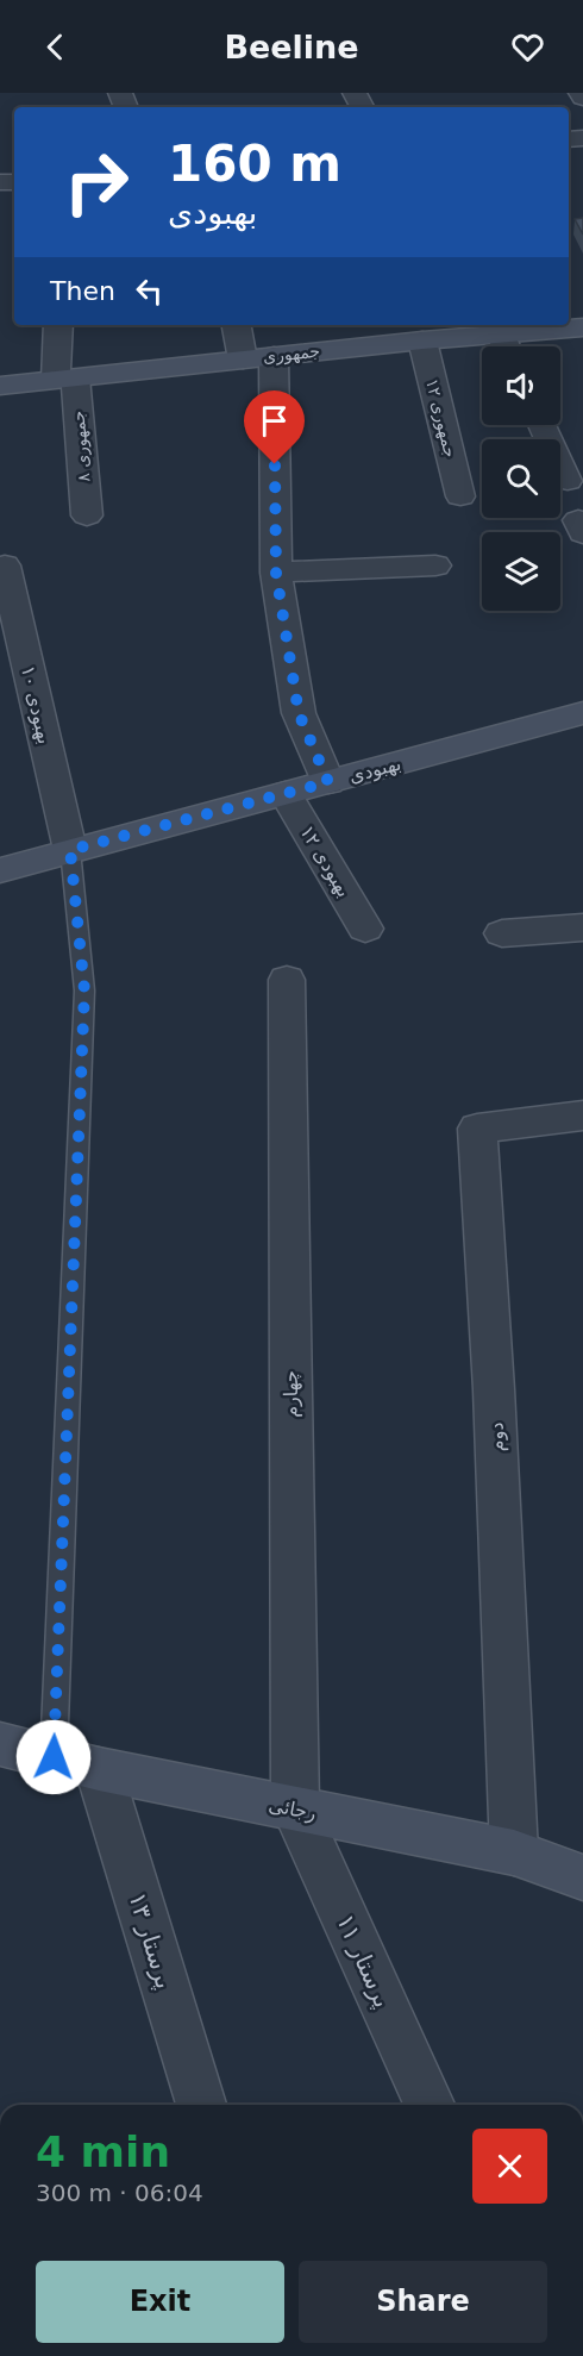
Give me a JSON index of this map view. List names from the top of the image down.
{
  "streets": {
    "street": [
      "جمهوری",
      "جمهوری ۱۲",
      "جمهوری ۸",
      "بهبودی ۱۰",
      "بهبودی",
      "بهبودی ۱۲",
      "چهارم",
      "دوم",
      "رجائی",
      "پرستار ۱۳",
      "پرستار ۱۱"
    ]
  },
  "crossings": [
    ["جمهوری", "جمهوری ۱۲"],
    ["جمهوری", "جمهوری ۸"],
    ["بهبودی ۱۰", "بهبودی"],
    ["بهبودی", "بهبودی ۱۲"],
    ["چهارم", "رجائی"],
    ["چهارم", "پرستار ۱۱"],
    ["دوم", "رجائی"],
    ["رجائی", "پرستار ۱۳"],
    ["رجائی", "پرستار ۱۱"]
  ],
  "page": {
    "header": "Beeline",
    "turn": ["160 m", "بهبودی"],
    "then": "Then",
    "heading": ["4 min", "300 m · 06:04"],
    "buttons": ["Exit", "Share"]
  }
}
